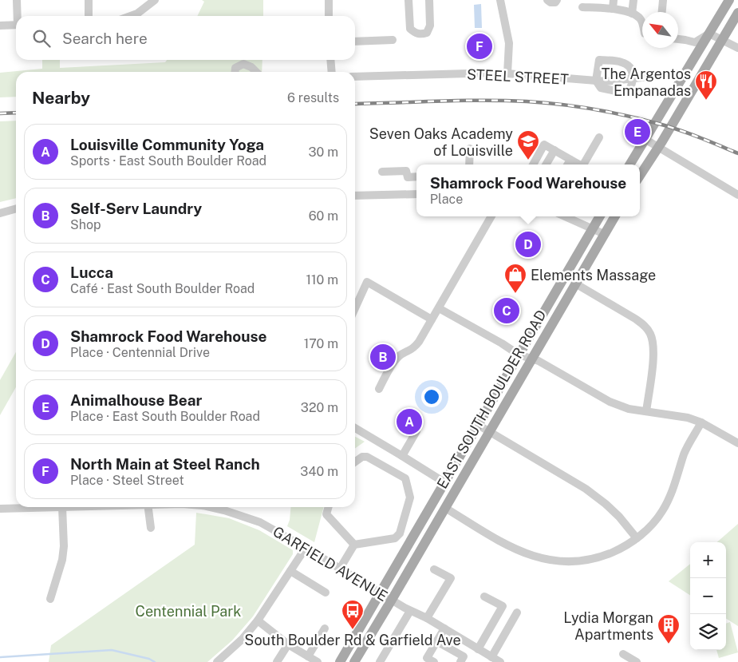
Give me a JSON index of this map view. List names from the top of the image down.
{
  "streets": {
    "main road": ["EAST SOUTH BOULDER ROAD"],
    "street": ["STEEL STREET", "GARFIELD AVENUE"]
  },
  "crossings": [
    ["EAST SOUTH BOULDER ROAD", "GARFIELD AVENUE"]
  ],
  "parks": ["Centennial Park"],
  "places": {
    "restaurant": ["The Argentos Empanadas"],
    "school or university": ["Seven Oaks Academy of Louisville"],
    "shop": ["Elements Massage"],
    "bus stop": ["South Boulder Rd & Garfield Ave"],
    "building": ["Lydia Morgan Apartments"]
  },
  "north": "top left",
  "page": {
    "search": "Search here",
    "pins": [
      "F",
      "E",
      "D",
      "C",
      "B",
      "A"
    ],
    "heading": ["Nearby", "6 results"],
    "list": [
      {
        "mark": "A",
        "name": "Louisville Community Yoga",
        "note": "Sports · East South Boulder Road",
        "value": "30 m"
      },
      {
        "mark": "B",
        "name": "Self-Serv Laundry",
        "note": "Shop",
        "value": "60 m"
      },
      {
        "mark": "C",
        "name": "Lucca",
        "note": "Café · East South Boulder Road",
        "value": "110 m"
      },
      {
        "mark": "D",
        "name": "Shamrock Food Warehouse",
        "note": "Place · Centennial Drive",
        "value": "170 m"
      },
      {
        "mark": "E",
        "name": "Animalhouse Bear",
        "note": "Place · East South Boulder Road",
        "value": "320 m"
      },
      {
        "mark": "F",
        "name": "North Main at Steel Ranch",
        "note": "Place · Steel Street",
        "value": "340 m"
      }
    ],
    "popup": ["Shamrock Food Warehouse", "Place"],
    "map_buttons": ["+", "−"]
  }
}
